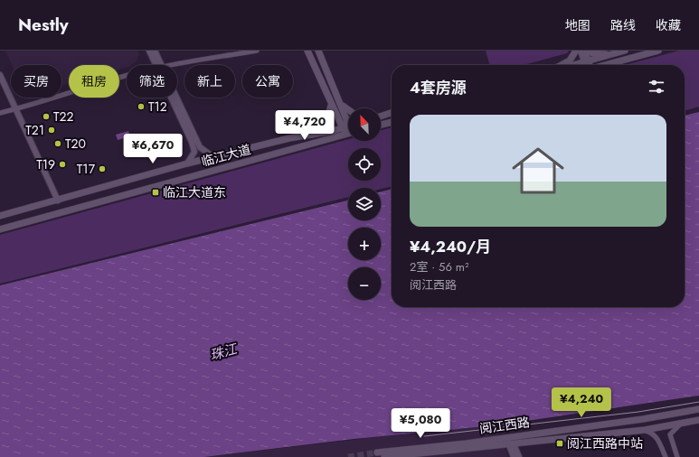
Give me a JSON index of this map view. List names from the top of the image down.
{
  "streets": {
    "main road": ["临江大道", "阅江西路"]
  },
  "water": ["珠江"],
  "places": {
    "other": [
      "T12",
      "T22",
      "T21",
      "T20",
      "T19",
      "T17"
    ],
    "transit": ["临江大道东", "阅江西路中站"]
  },
  "north": "top left",
  "page": {
    "header": "Nestly",
    "nav": ["地图", "路线", "收藏"],
    "chip": [
      "买房",
      "租房",
      "筛选",
      "新上",
      "公寓"
    ],
    "heading": "4套房源",
    "map_buttons": ["+", "−"],
    "list": [
      {
        "name": "¥4,240/月",
        "note": "2室 · 56 m² · 阅江西路"
      }
    ],
    "price": [
      "¥4,720",
      "¥6,670",
      "¥4,240",
      "¥5,080"
    ]
  }
}
